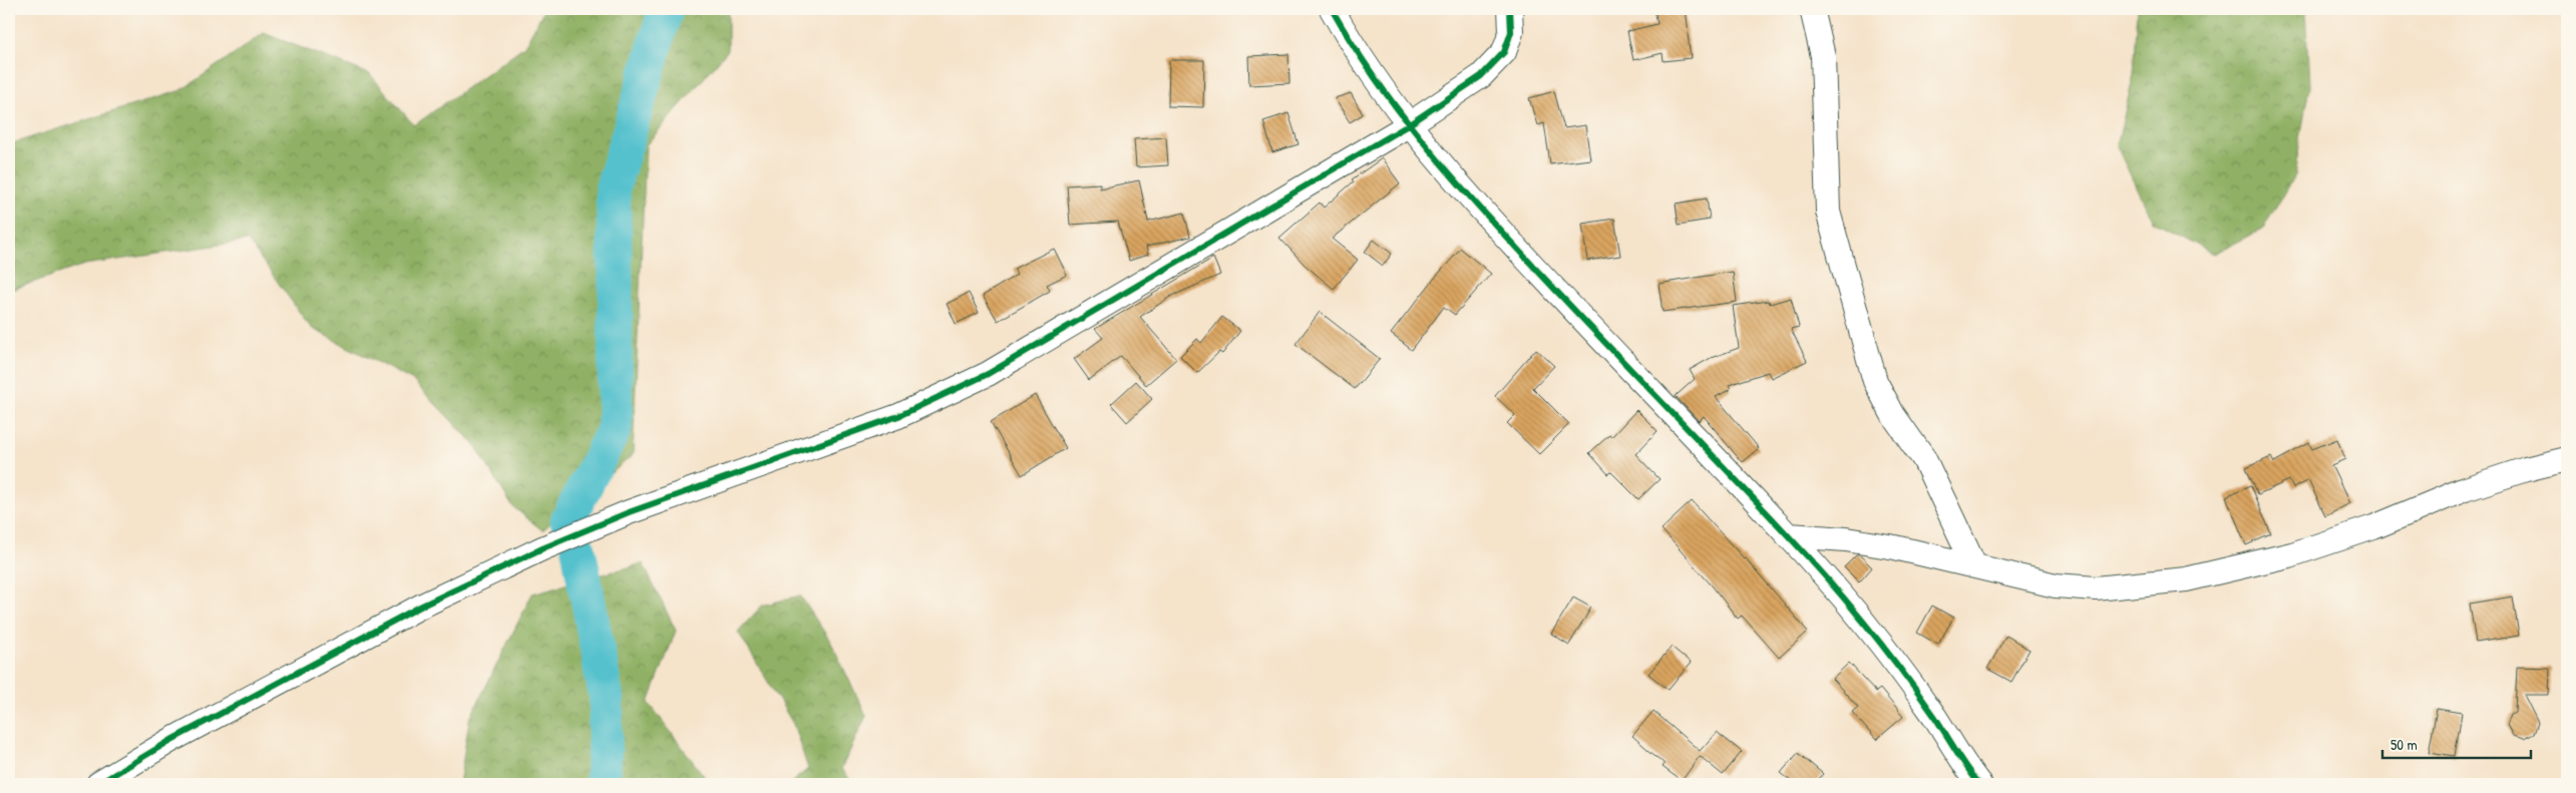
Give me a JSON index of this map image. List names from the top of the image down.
{
  "scale_bar": "50 m"
}
